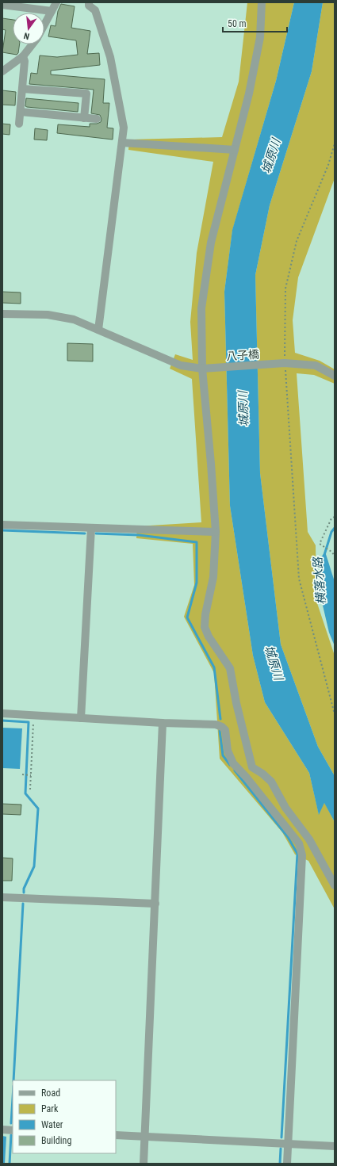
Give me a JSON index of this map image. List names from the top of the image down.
{
  "streets": {
    "street": ["八子橋"]
  },
  "water": ["城原川", "横落水路"],
  "legend": [
    "Road",
    "Park",
    "Water",
    "Building"
  ],
  "scale_bar": "50 m",
  "north": "bottom"
}
